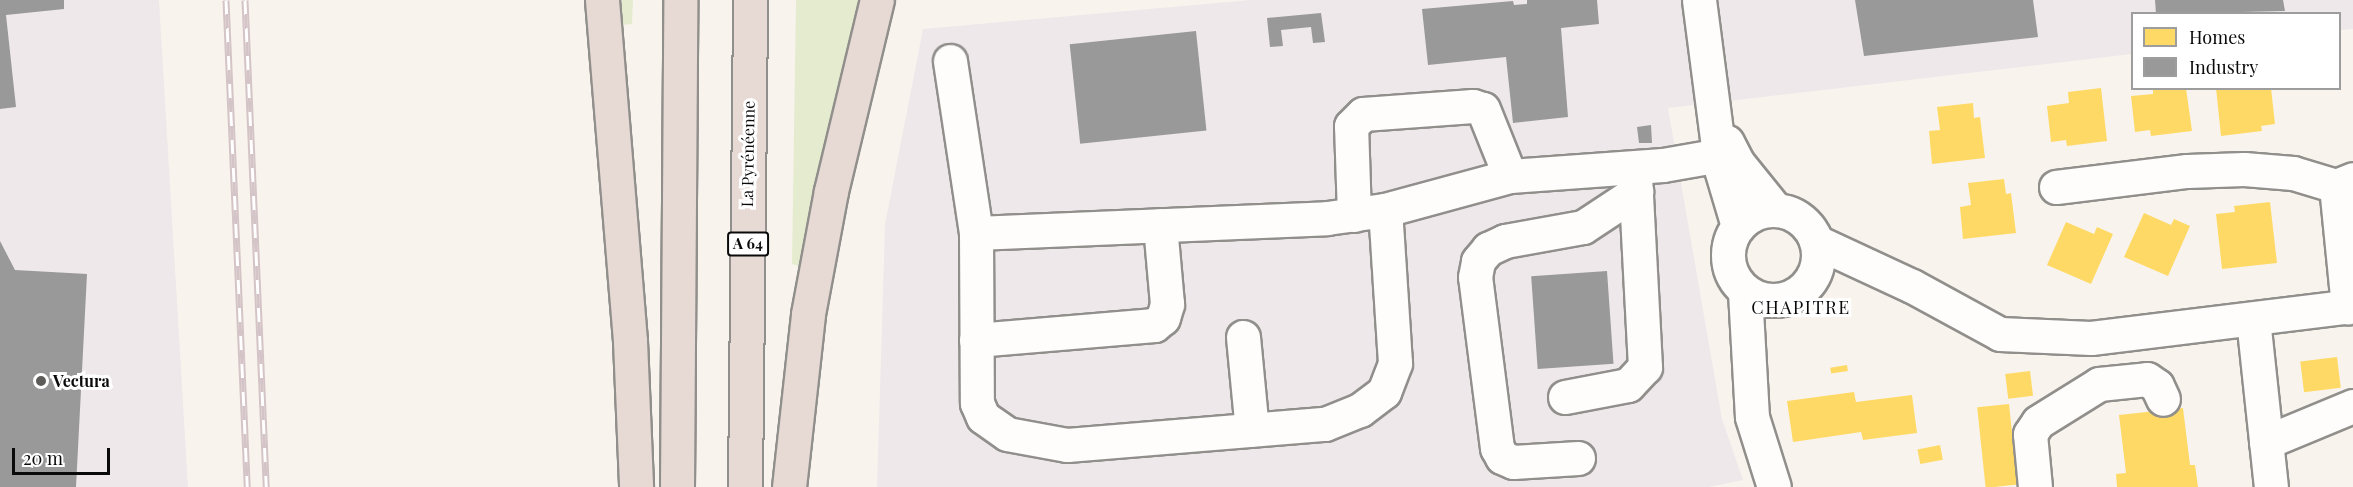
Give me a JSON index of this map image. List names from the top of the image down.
{
  "streets": {
    "highway": ["La Pyrénéenne", "A 64"]
  },
  "districts": ["CHAPITRE"],
  "places": ["Vectura"],
  "legend": ["Homes", "Industry"],
  "scale_bar": "20 m"
}
